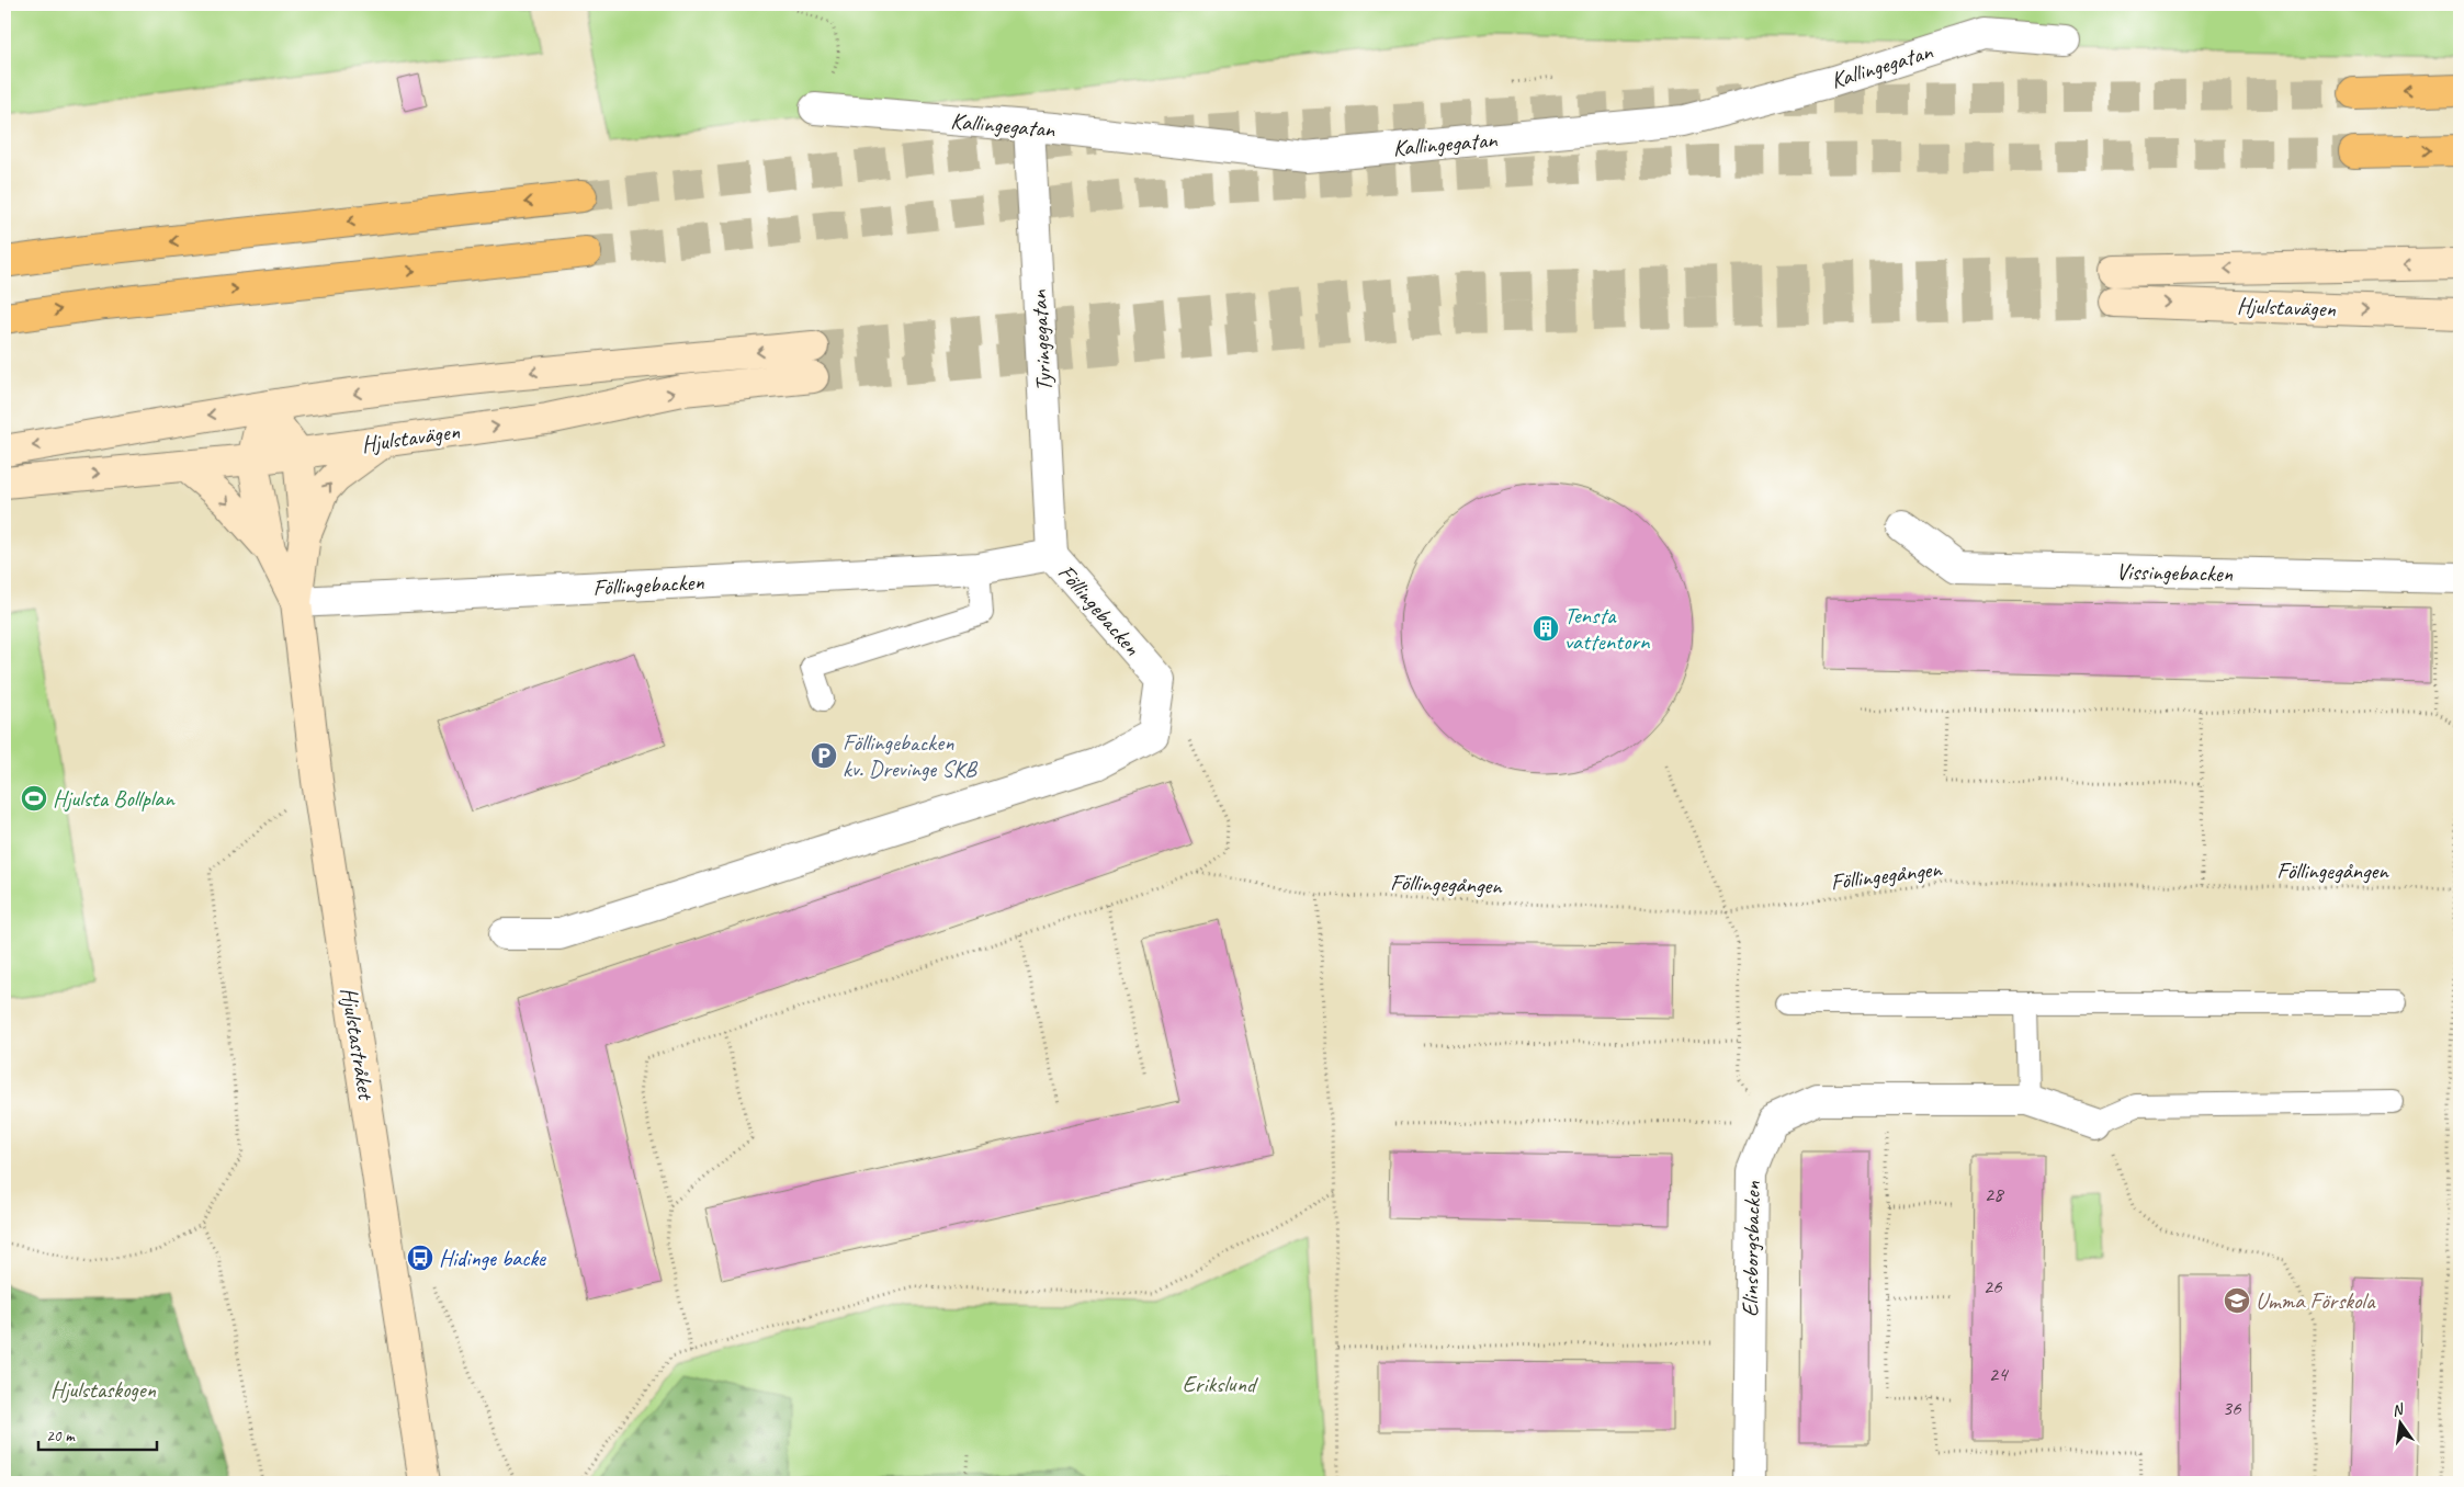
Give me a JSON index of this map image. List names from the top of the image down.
{
  "streets": {
    "main road": ["Hjulstavägen", "Hjulstastråket"],
    "street": [
      "Kallingegatan",
      "Tyringegatan",
      "Vissingebacken",
      "Föllingebacken",
      "Elinsborgsbacken"
    ],
    "path": ["Föllingegången"]
  },
  "crossings": [
    ["Kallingegatan", "Tyringegatan"],
    ["Hjulstavägen", "Hjulstastråket"],
    ["Tyringegatan", "Föllingebacken"],
    ["Föllingebacken", "Hjulstastråket"]
  ],
  "parks": ["Erikslund", "Hjulstaskogen"],
  "places": {
    "building": ["Tensta vattentorn"],
    "parking": ["Föllingebacken kv. Drevinge SKB"],
    "sports": ["Hjulsta Bollplan"],
    "bus stop": ["Hidinge backe"],
    "school or university": ["Umma Förskola"]
  },
  "house_numbers": [
    "28",
    "26",
    "24",
    "36"
  ],
  "scale_bar": "20 m",
  "north": "top"
}
